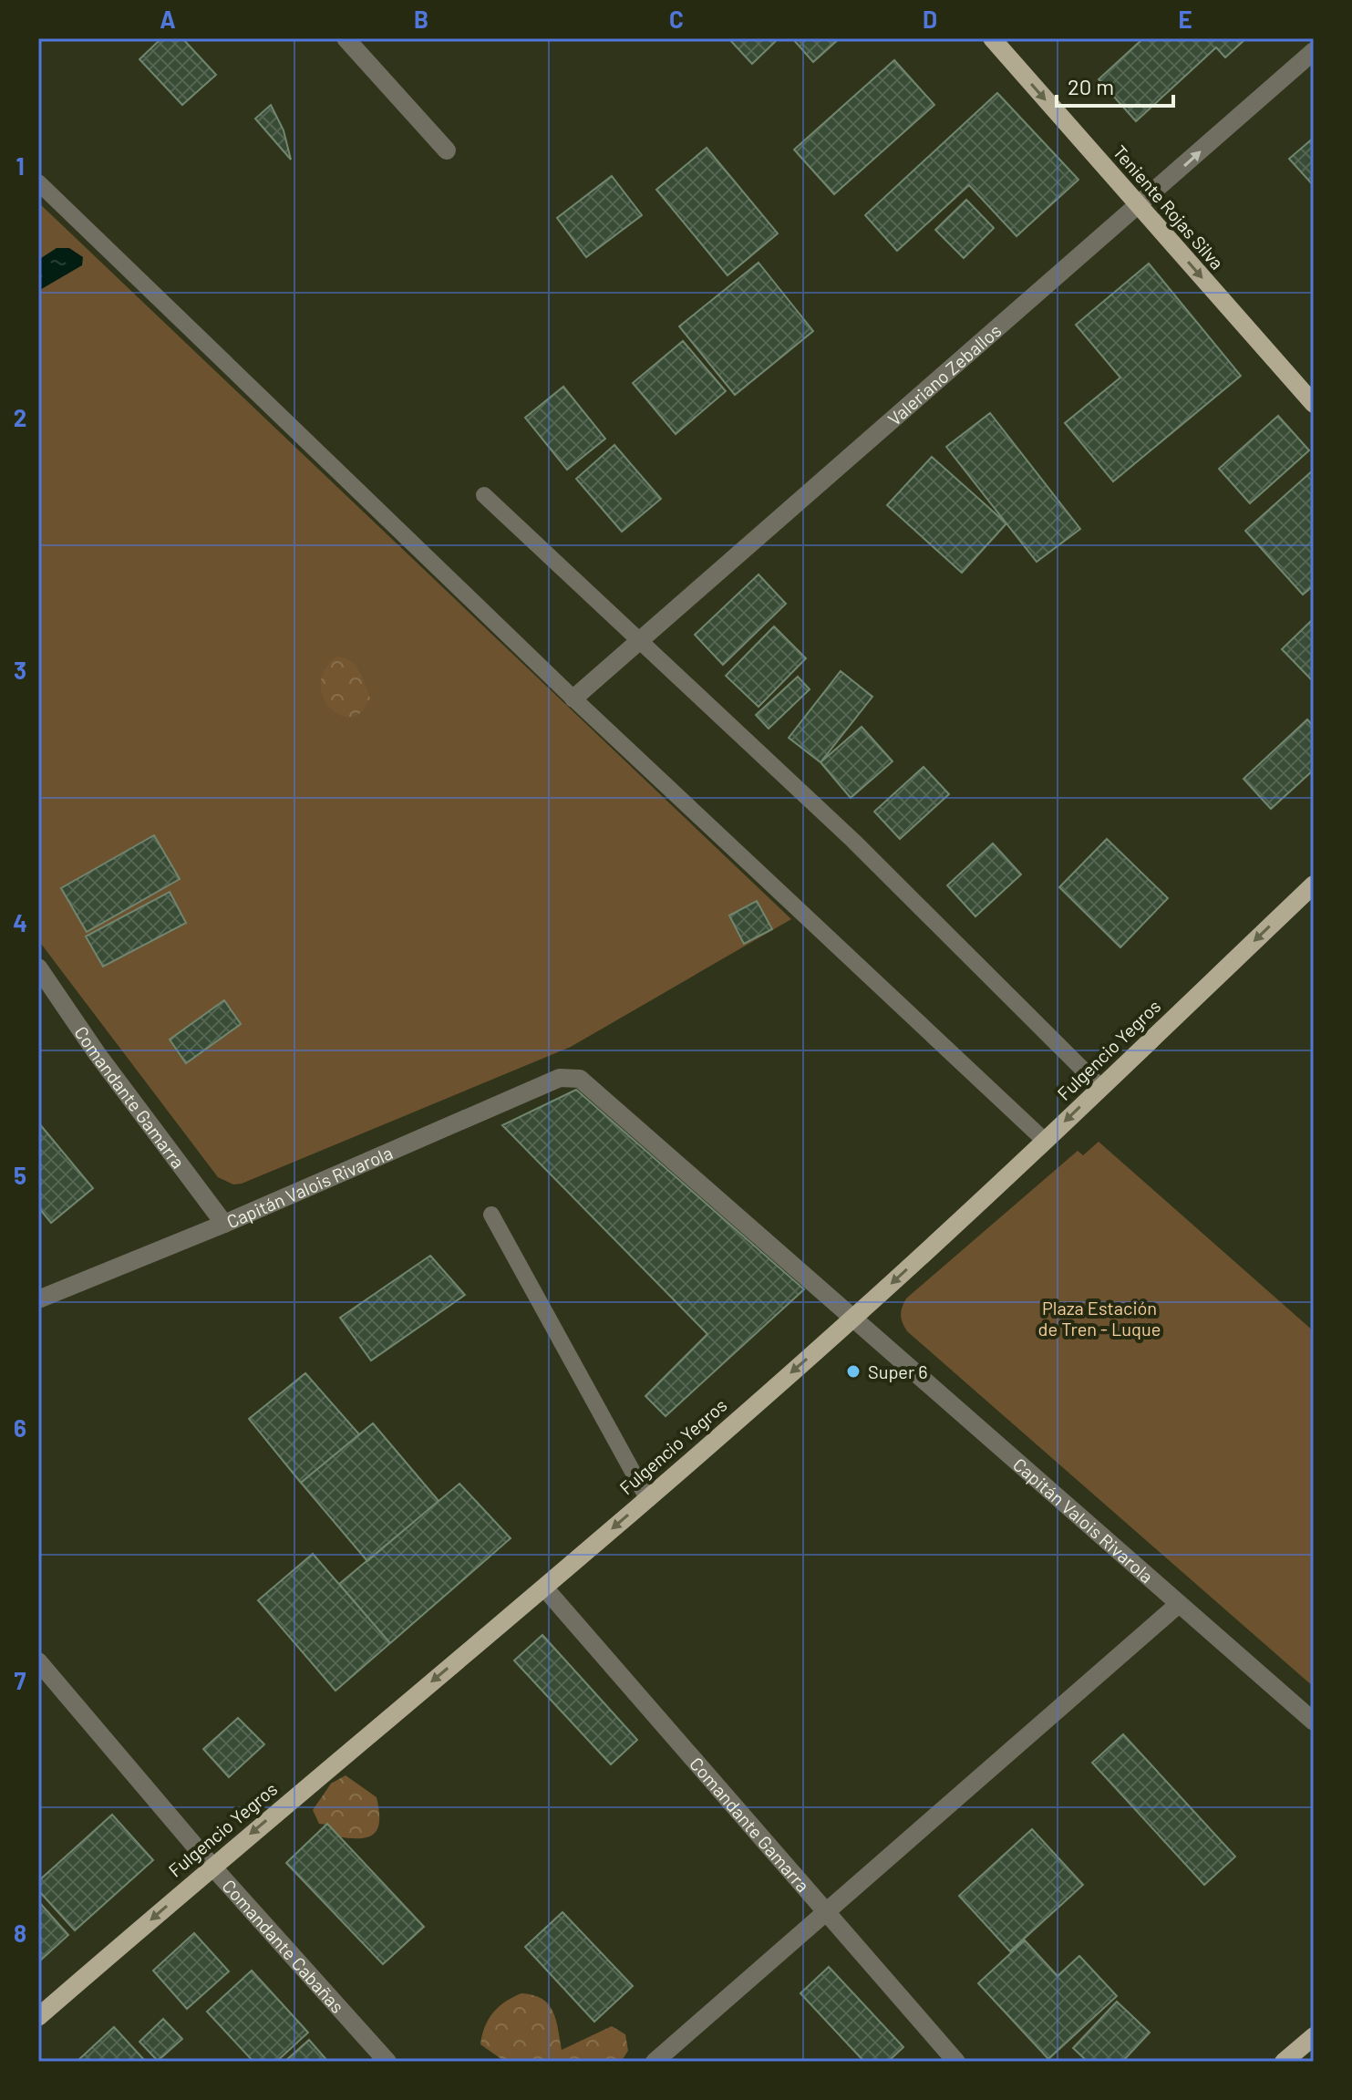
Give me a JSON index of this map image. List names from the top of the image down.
{
  "streets": {
    "main road": ["Teniente Rojas Silva", "Fulgencio Yegros"],
    "street": [
      "Valeriano Zeballos",
      "Comandante Gamarra",
      "Capitán Valois Rivarola",
      "Comandante Cabañas"
    ]
  },
  "crossings": [
    ["Teniente Rojas Silva", "Valeriano Zeballos"],
    ["Fulgencio Yegros", "Comandante Gamarra"],
    ["Fulgencio Yegros", "Capitán Valois Rivarola"],
    ["Fulgencio Yegros", "Comandante Cabañas"],
    ["Comandante Gamarra", "Capitán Valois Rivarola"]
  ],
  "one_way": ["Teniente Rojas Silva", "Fulgencio Yegros"],
  "parks": ["Plaza Estación de Tren - Luque"],
  "places": ["Super 6"],
  "scale_bar": "20 m",
  "grid": {
    "columns": [
      "A",
      "B",
      "C",
      "D",
      "E"
    ],
    "rows": [
      "1",
      "2",
      "3",
      "4",
      "5",
      "6",
      "7",
      "8"
    ]
  }
}
